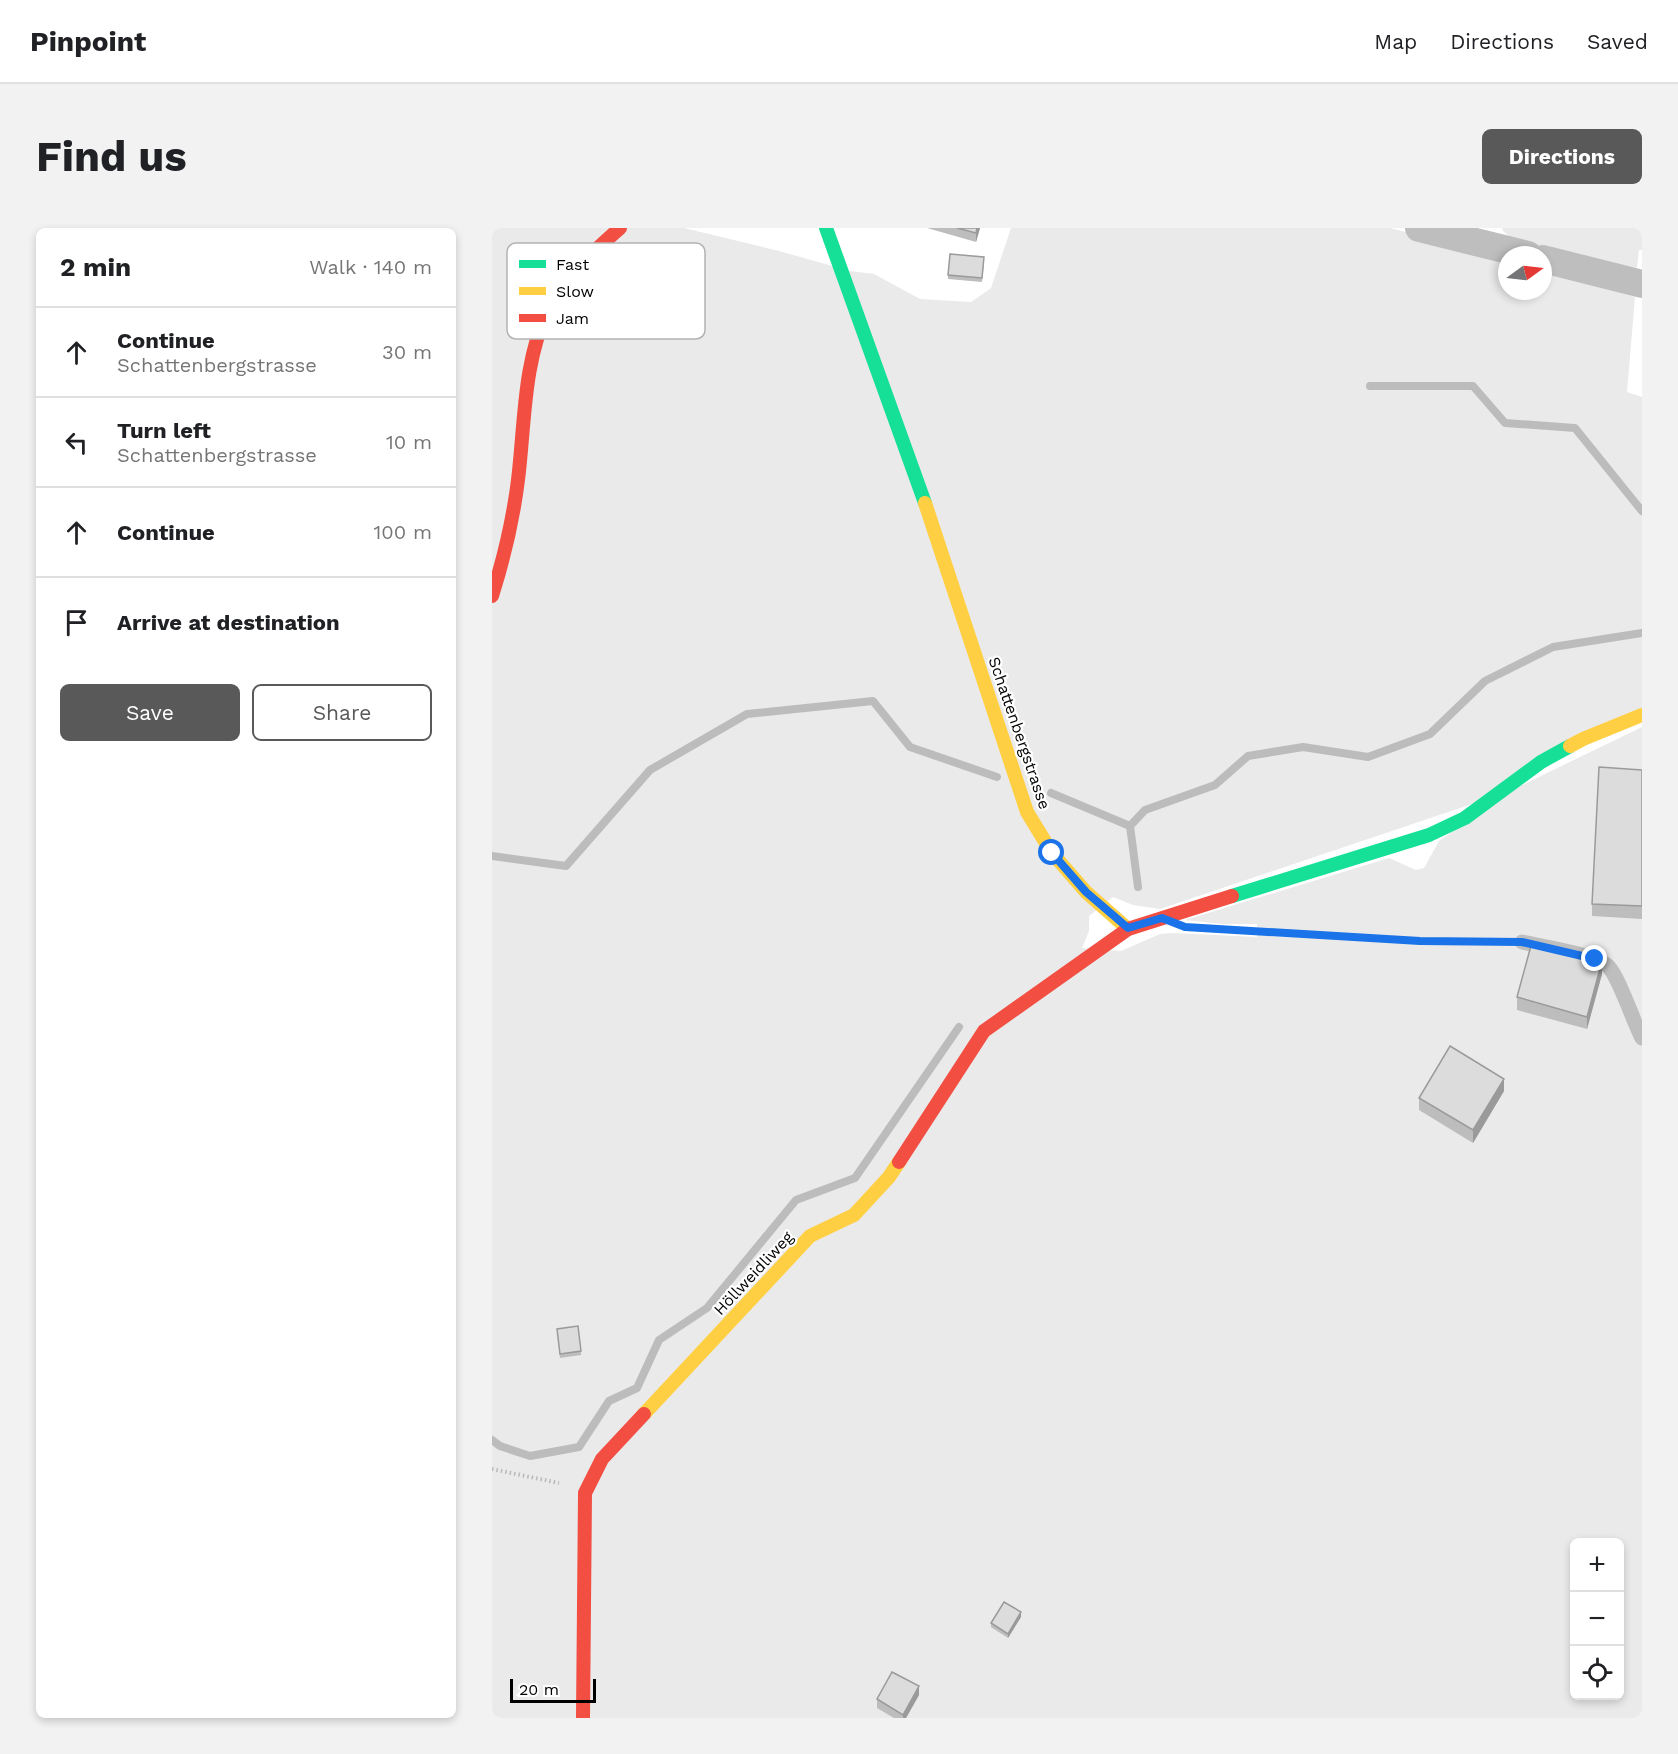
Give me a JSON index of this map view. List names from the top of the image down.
{
  "streets": {
    "street": ["Schattenbergstrasse", "Höllweidliweg"]
  },
  "crossings": [
    ["Schattenbergstrasse", "Höllweidliweg"]
  ],
  "legend": ["Fast", "Slow", "Jam"],
  "scale_bar": "20 m",
  "north": "right",
  "page": {
    "header": "Pinpoint",
    "nav": ["Map", "Directions", "Saved"],
    "buttons": [
      "Directions",
      ["Save", "Share"]
    ],
    "title": "Find us",
    "heading": ["2 min", "Walk · 140 m"],
    "list": [
      ["Continue", "Schattenbergstrasse", "30 m"],
      ["Turn left", "Schattenbergstrasse", "10 m"],
      ["Continue", "100 m"],
      "Arrive at destination"
    ],
    "map_buttons": ["+", "−"],
    "scale": "20 m"
  }
}
